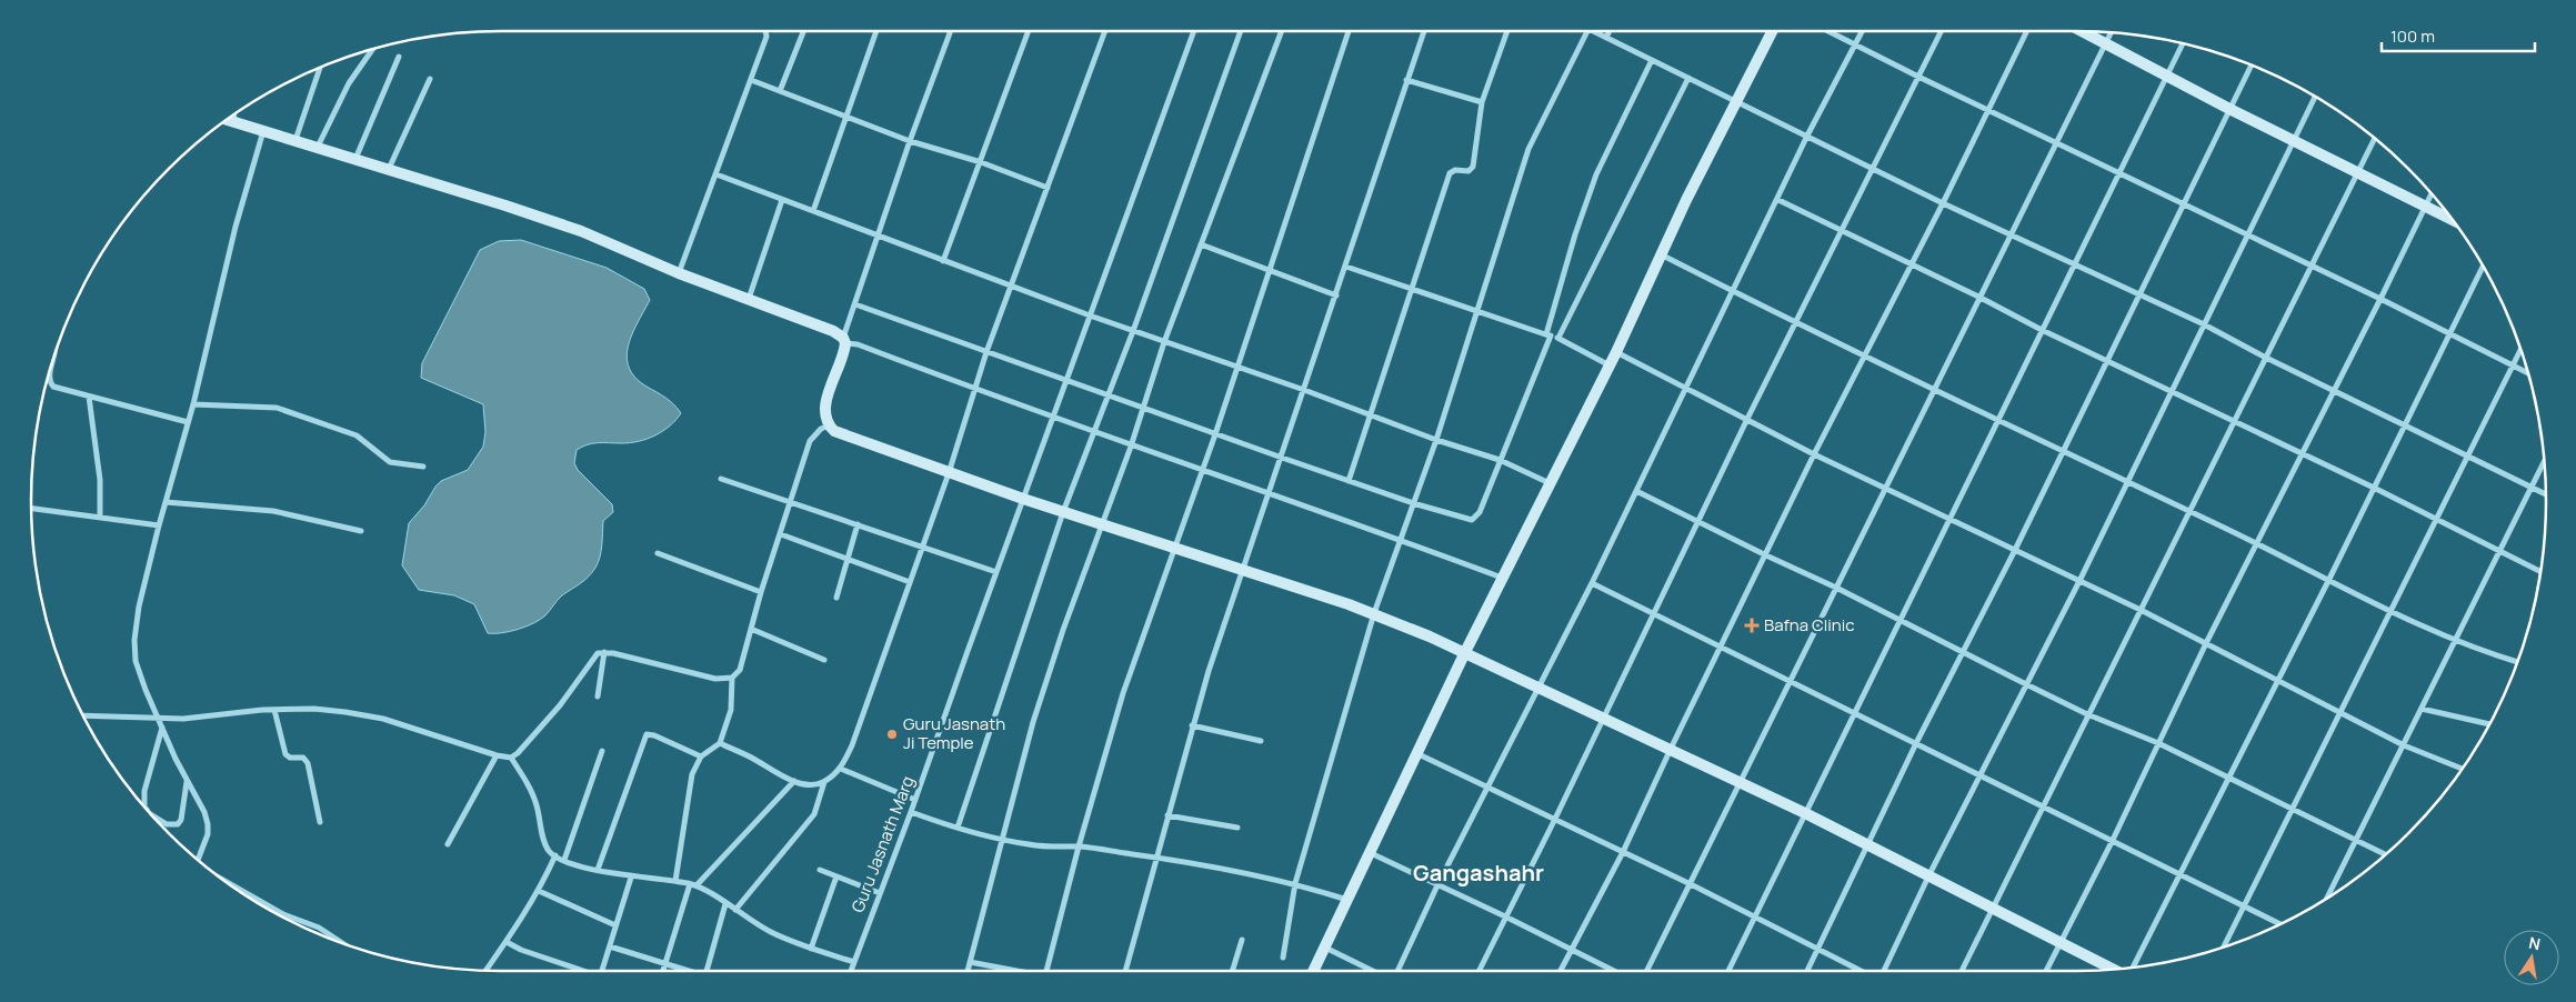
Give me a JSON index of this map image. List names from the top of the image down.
{
  "streets": {
    "street": ["Guru Jasnath Marg"]
  },
  "districts": ["Gangashahr"],
  "places": {
    "health": ["Bafna Clinic"],
    "other": ["Guru Jasnath Ji Temple"]
  },
  "scale_bar": "100 m",
  "north": "top"
}
